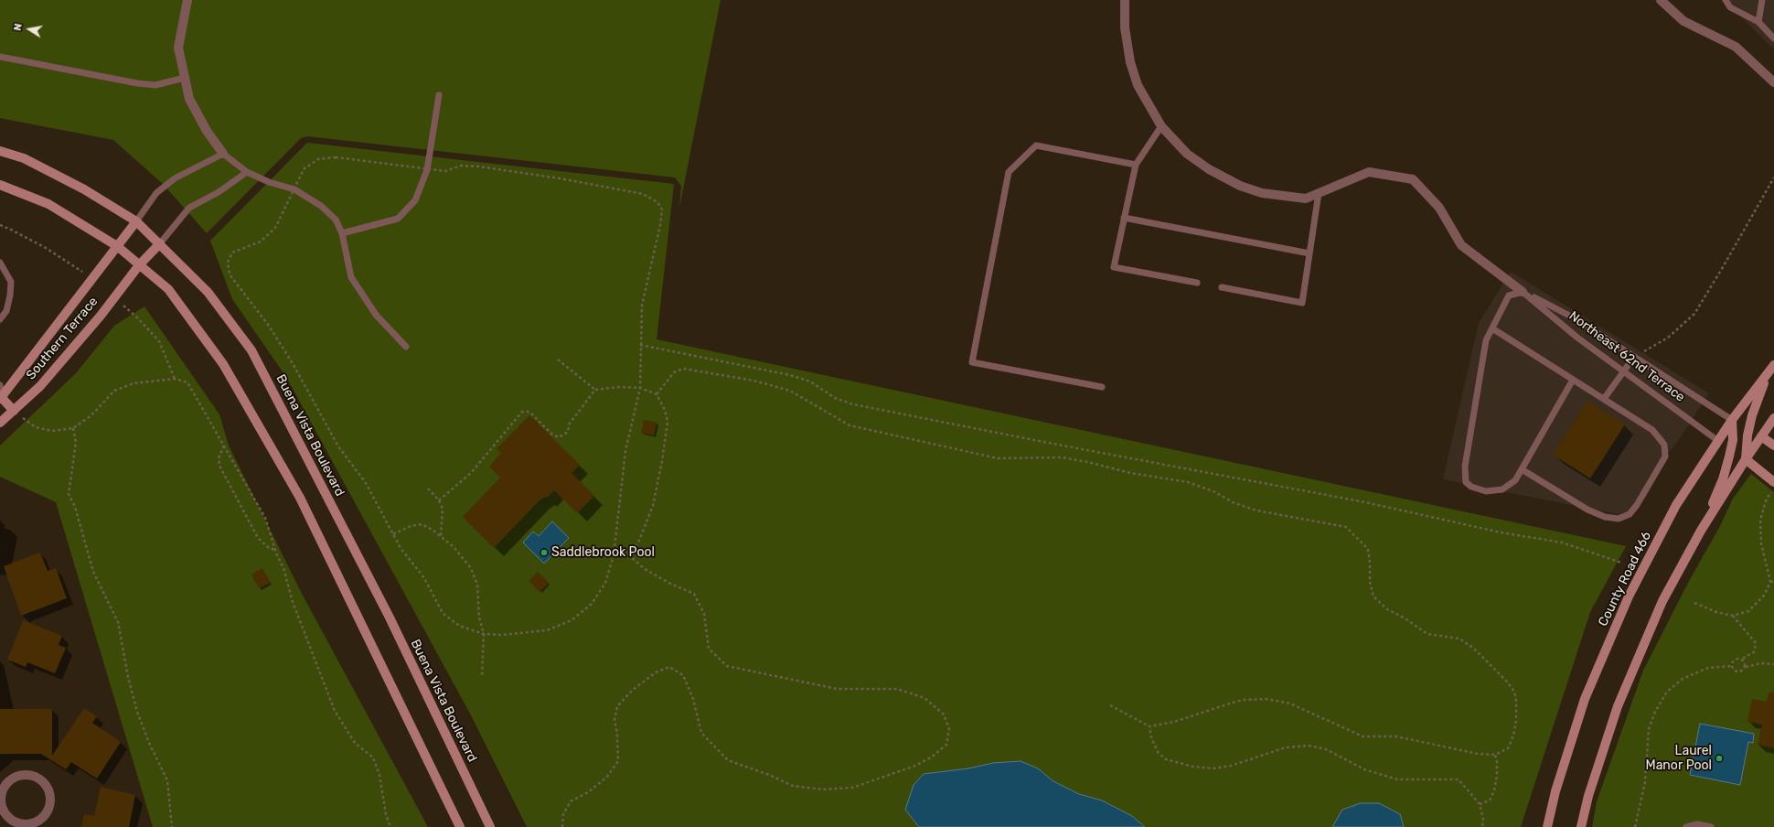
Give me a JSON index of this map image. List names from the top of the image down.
{
  "streets": {
    "main road": ["Southern Terrace", "Buena Vista Boulevard", "County Road 466"],
    "street": ["Northeast 62nd Terrace"]
  },
  "crossings": [
    ["Southern Terrace", "Buena Vista Boulevard"],
    ["Northeast 62nd Terrace", "County Road 466"]
  ],
  "places": ["Saddlebrook Pool", "Laurel Manor Pool"],
  "north": "left"
}
